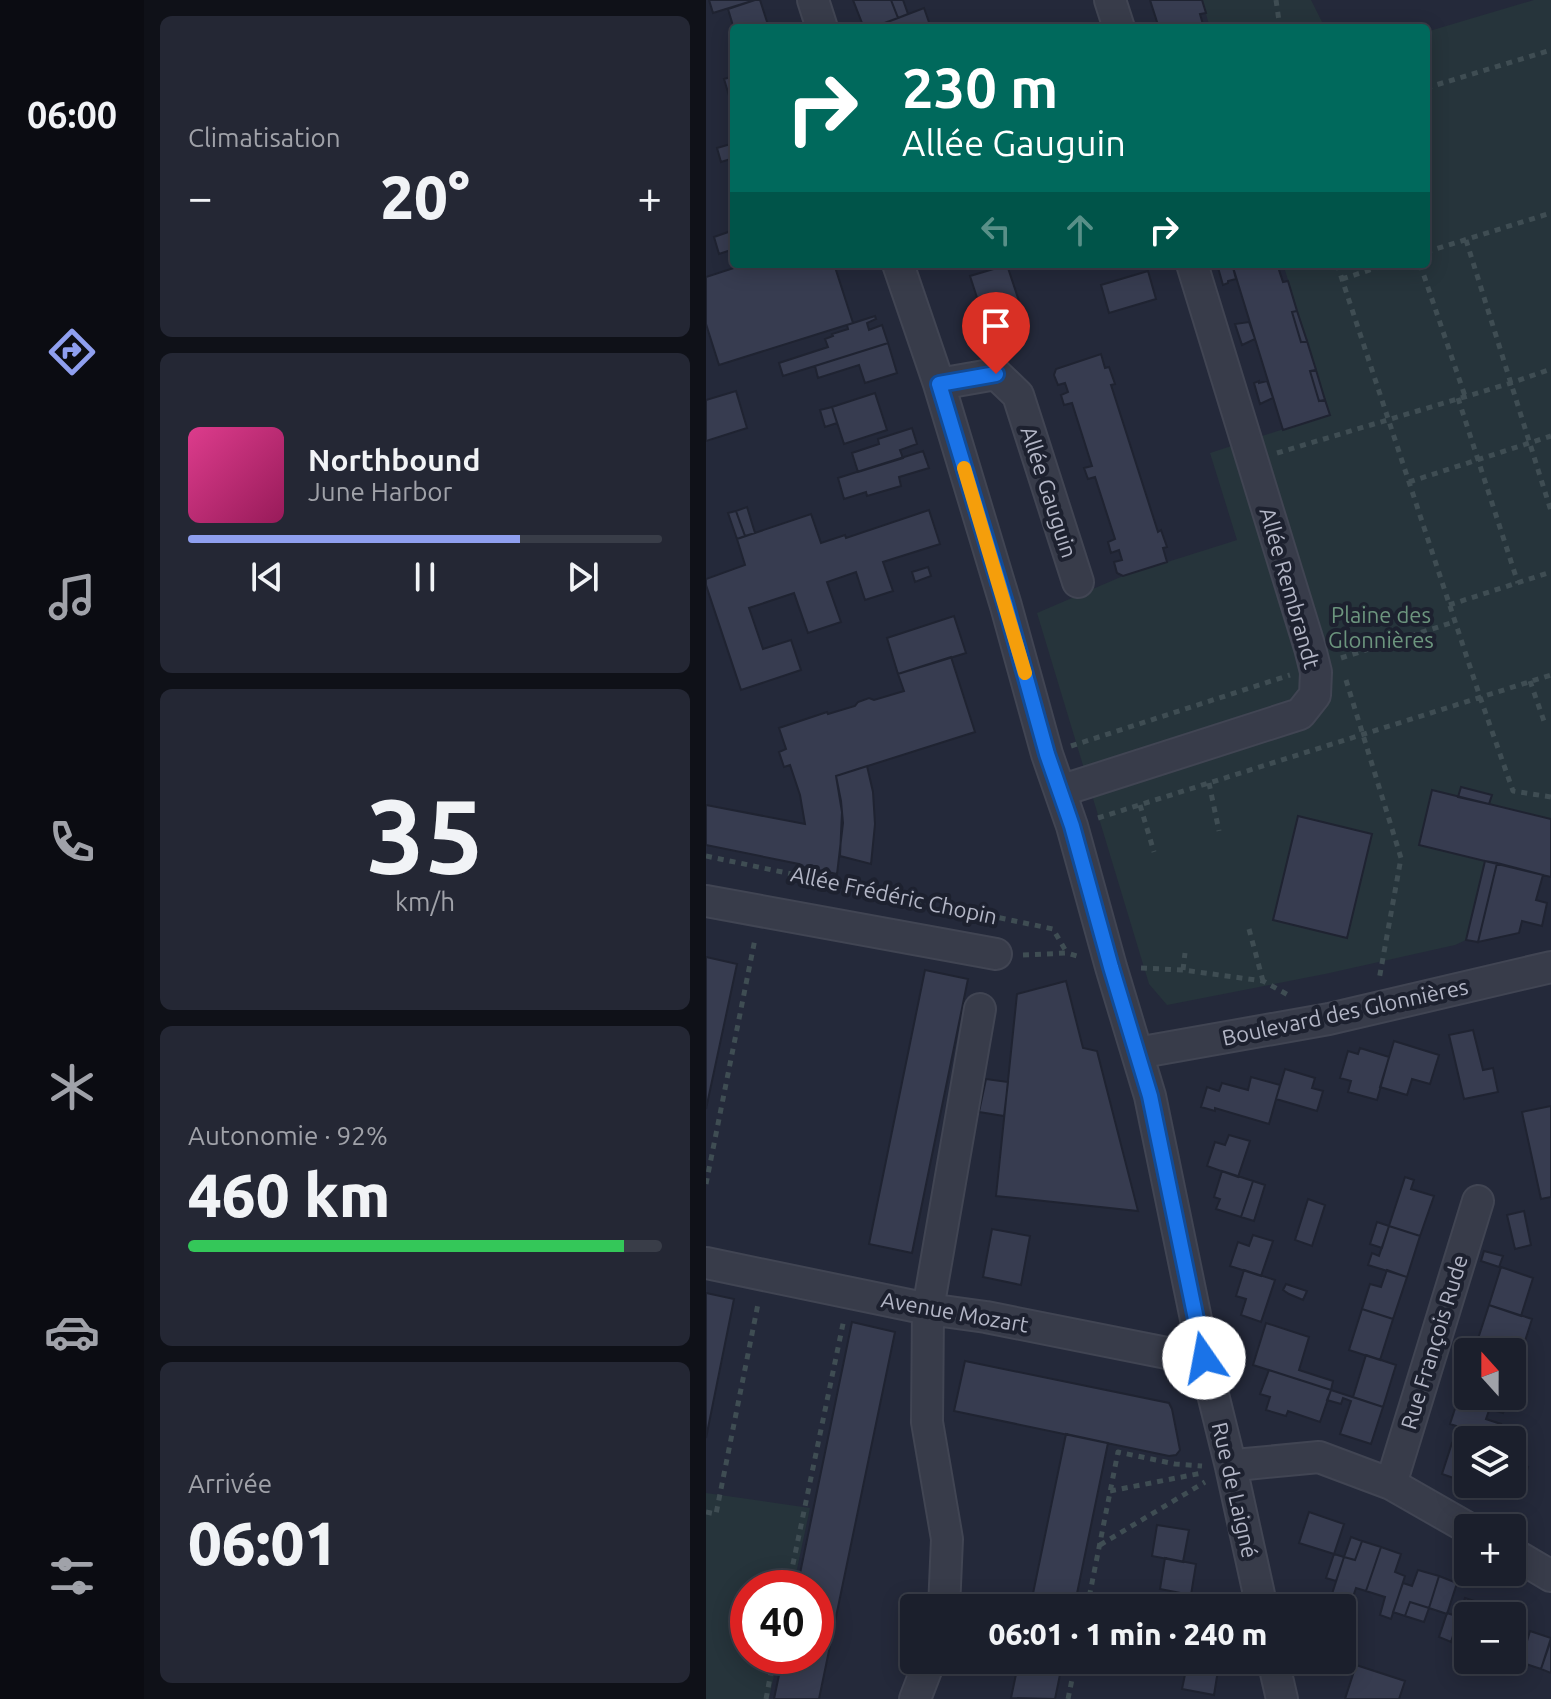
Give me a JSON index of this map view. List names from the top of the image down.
{
  "streets": {
    "street": [
      "Allée Gauguin",
      "Allée Rembrandt",
      "Allée Frédéric Chopin",
      "Boulevard des Glonnières",
      "Avenue Mozart",
      "Rue François Rude",
      "Rue de Laigné"
    ]
  },
  "crossings": [
    ["Allée Gauguin", "Rue de Laigné"],
    ["Allée Rembrandt", "Rue de Laigné"],
    ["Boulevard des Glonnières", "Rue de Laigné"],
    ["Avenue Mozart", "Rue de Laigné"]
  ],
  "parks": ["Plaine des Glonnières"],
  "north": "top",
  "page": {
    "tabs": "06:00",
    "tile": [
      "Climatisation",
      ["35", "km/h"],
      ["Autonomie · 92%", "460 km"],
      ["Arrivée", "06:01"]
    ],
    "turn": ["230 m", "Allée Gauguin"],
    "heat": ["−", "20°", "+"],
    "song": ["Northbound", "June Harbor"],
    "map_buttons": ["+", "−"],
    "limit": "40",
    "trip": "06:01 · 1 min · 240 m"
  }
}
